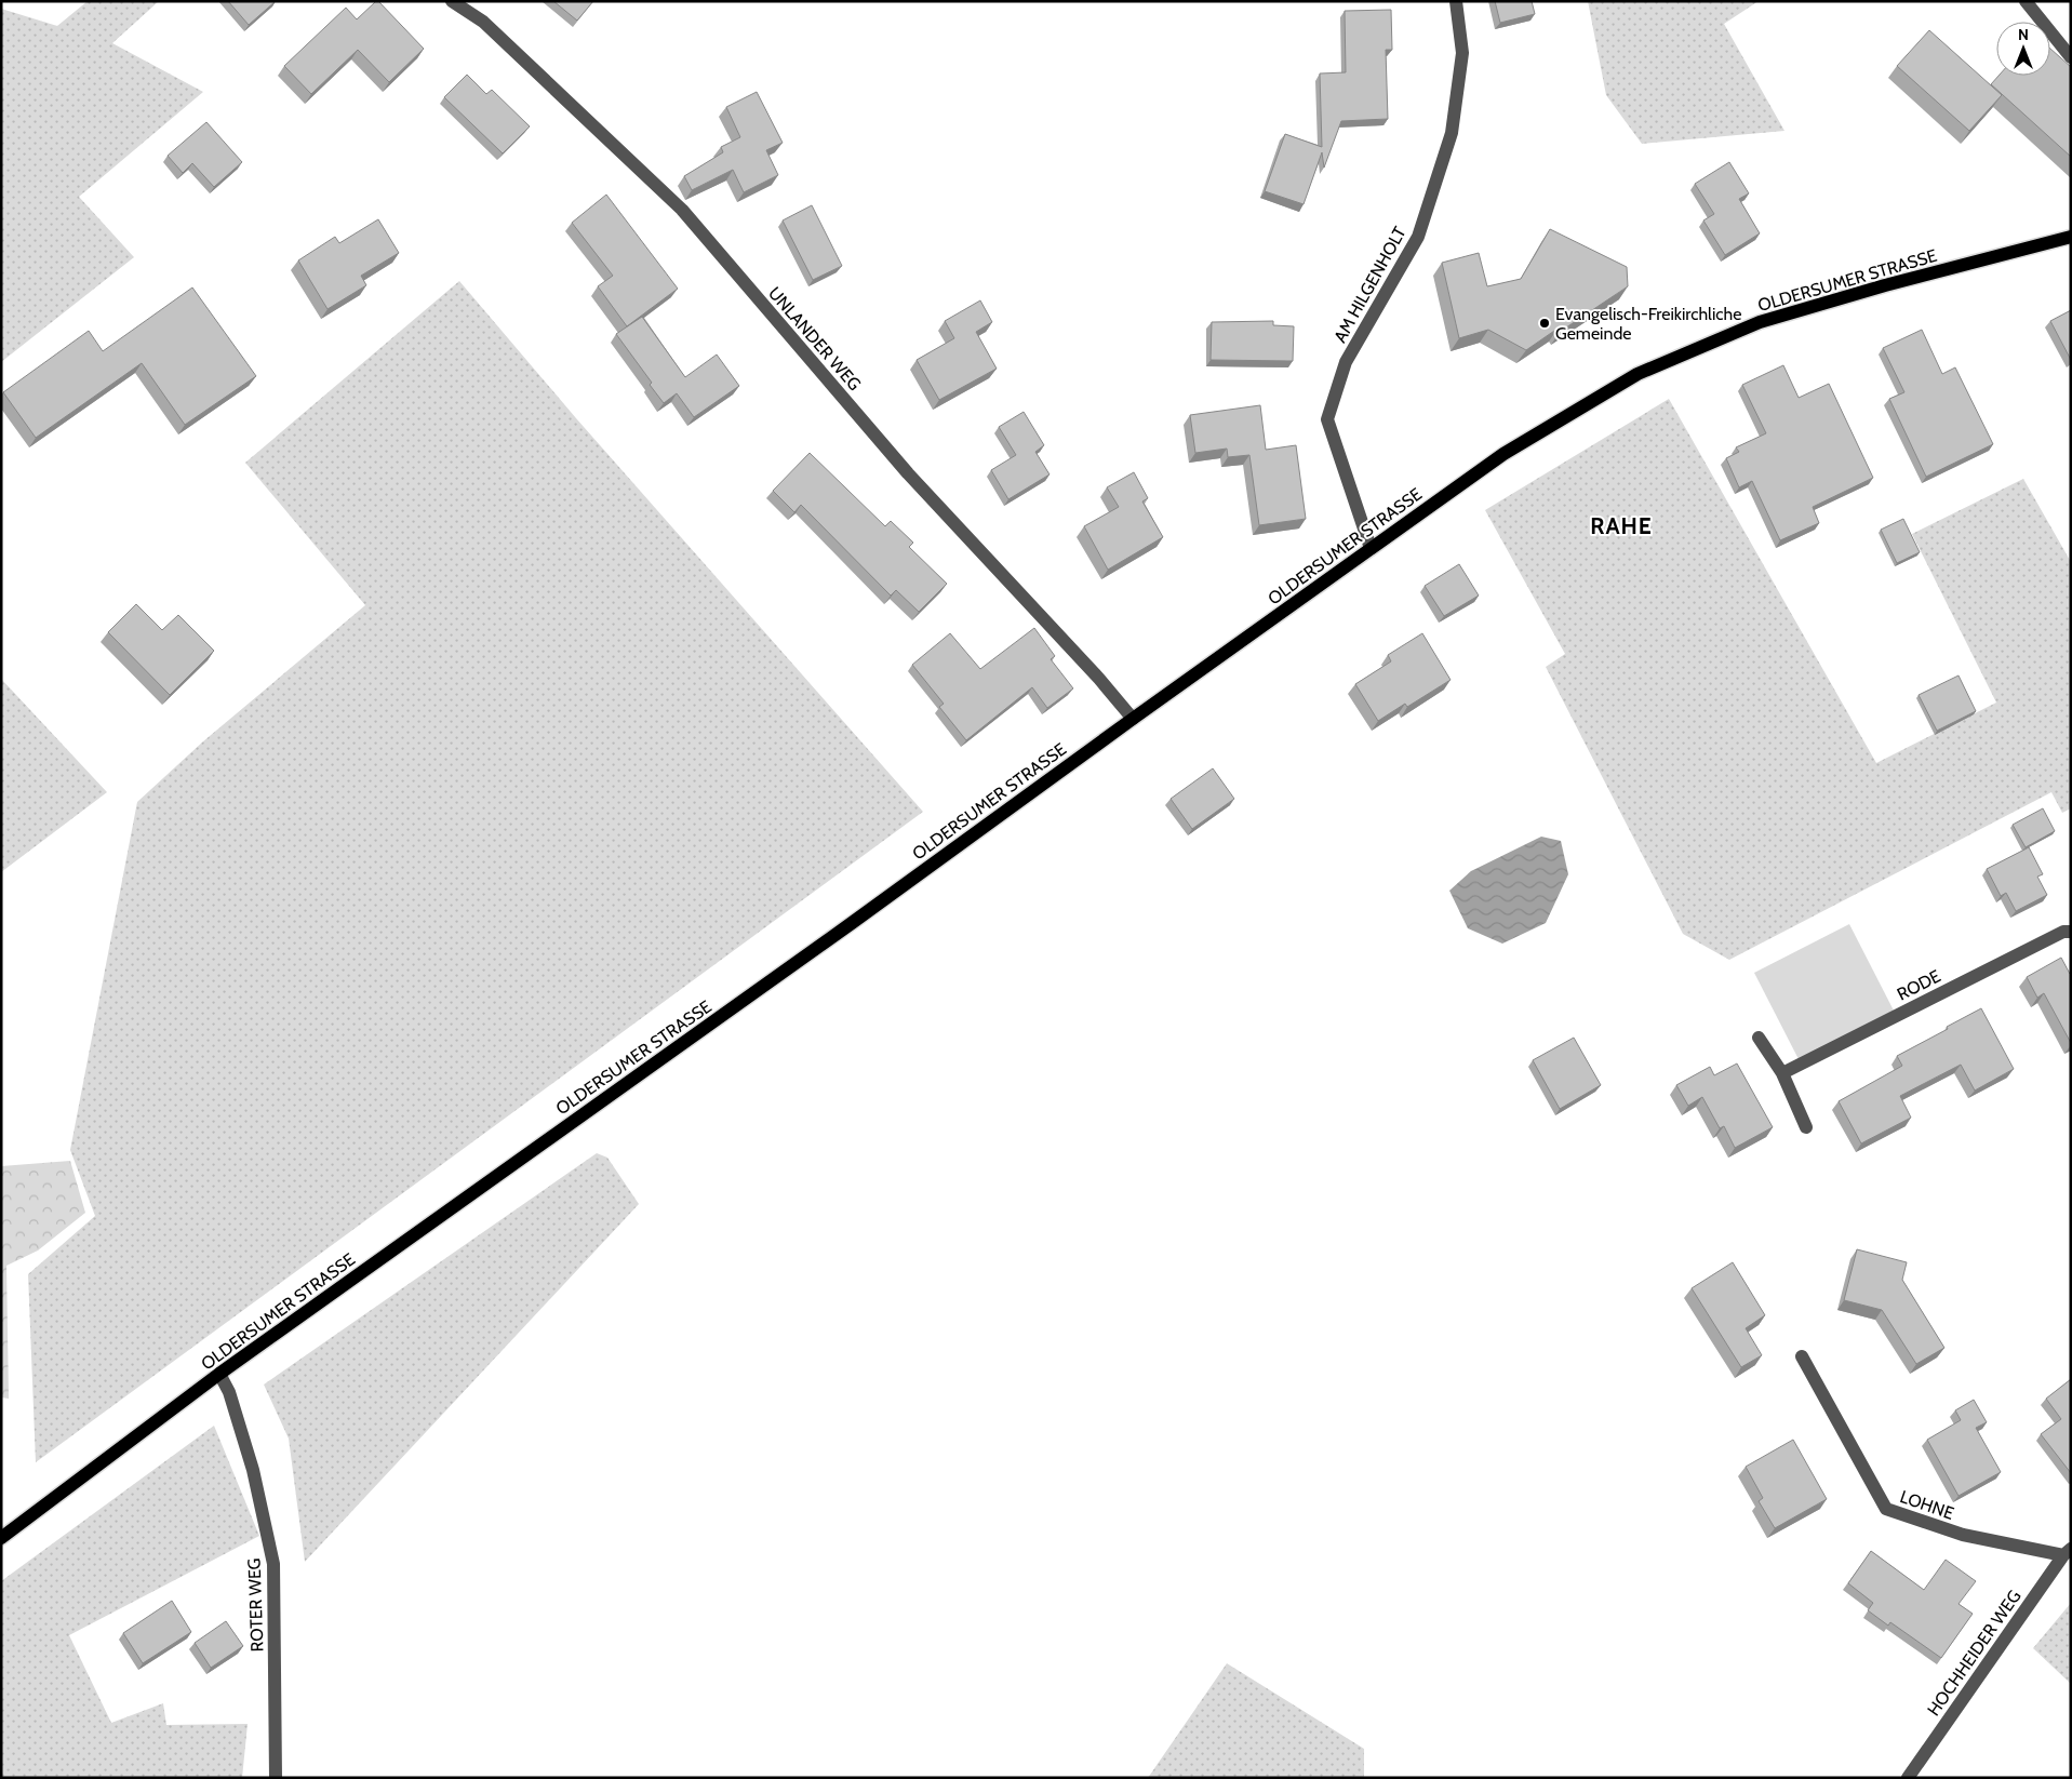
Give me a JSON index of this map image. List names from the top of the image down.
{
  "streets": {
    "main road": ["OLDERSUMER STRASSE"],
    "street": [
      "AM HILGENHOLT",
      "UNLANDER WEG",
      "RODE",
      "LOHNE",
      "ROTER WEG",
      "HOCHHEIDER WEG"
    ]
  },
  "crossings": [
    ["OLDERSUMER STRASSE", "AM HILGENHOLT"],
    ["OLDERSUMER STRASSE", "UNLANDER WEG"],
    ["OLDERSUMER STRASSE", "ROTER WEG"],
    ["LOHNE", "HOCHHEIDER WEG"]
  ],
  "districts": ["RAHE"],
  "places": ["Evangelisch-Freikirchliche Gemeinde"],
  "north": "top"
}
